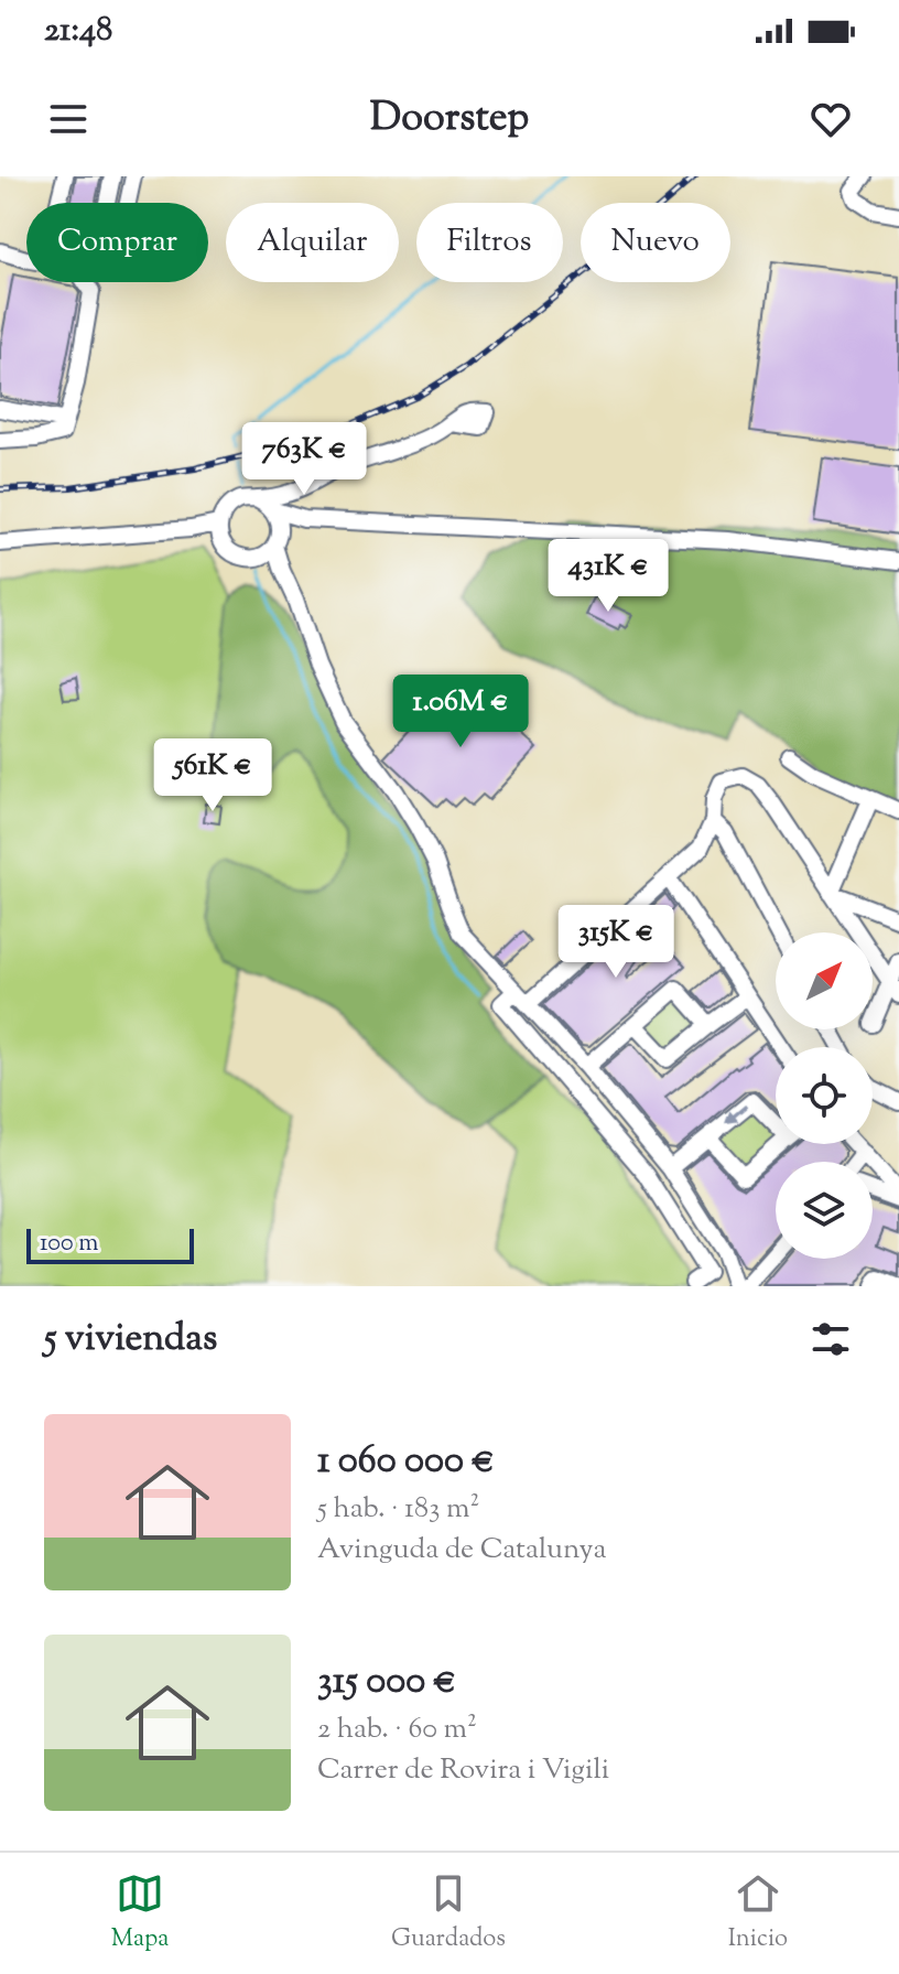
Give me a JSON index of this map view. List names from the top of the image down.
{
  "scale_bar": "100 m",
  "north": "top right",
  "page": {
    "status": "21:48",
    "header": "Doorstep",
    "chip": [
      "Comprar",
      "Alquilar",
      "Filtros",
      "Nuevo"
    ],
    "price": [
      "763K €",
      "431K €",
      "1.06M €",
      "561K €",
      "315K €"
    ],
    "scale": "100 m",
    "heading": "5 viviendas",
    "list": [
      {
        "name": "1 060 000 €",
        "note": "5 hab. · 183 m² · Avinguda de Catalunya"
      },
      {
        "name": "315 000 €",
        "note": "2 hab. · 60 m² · Carrer de Rovira i Vigili"
      }
    ],
    "tabs": ["Mapa", "Guardados", "Inicio"]
  }
}
